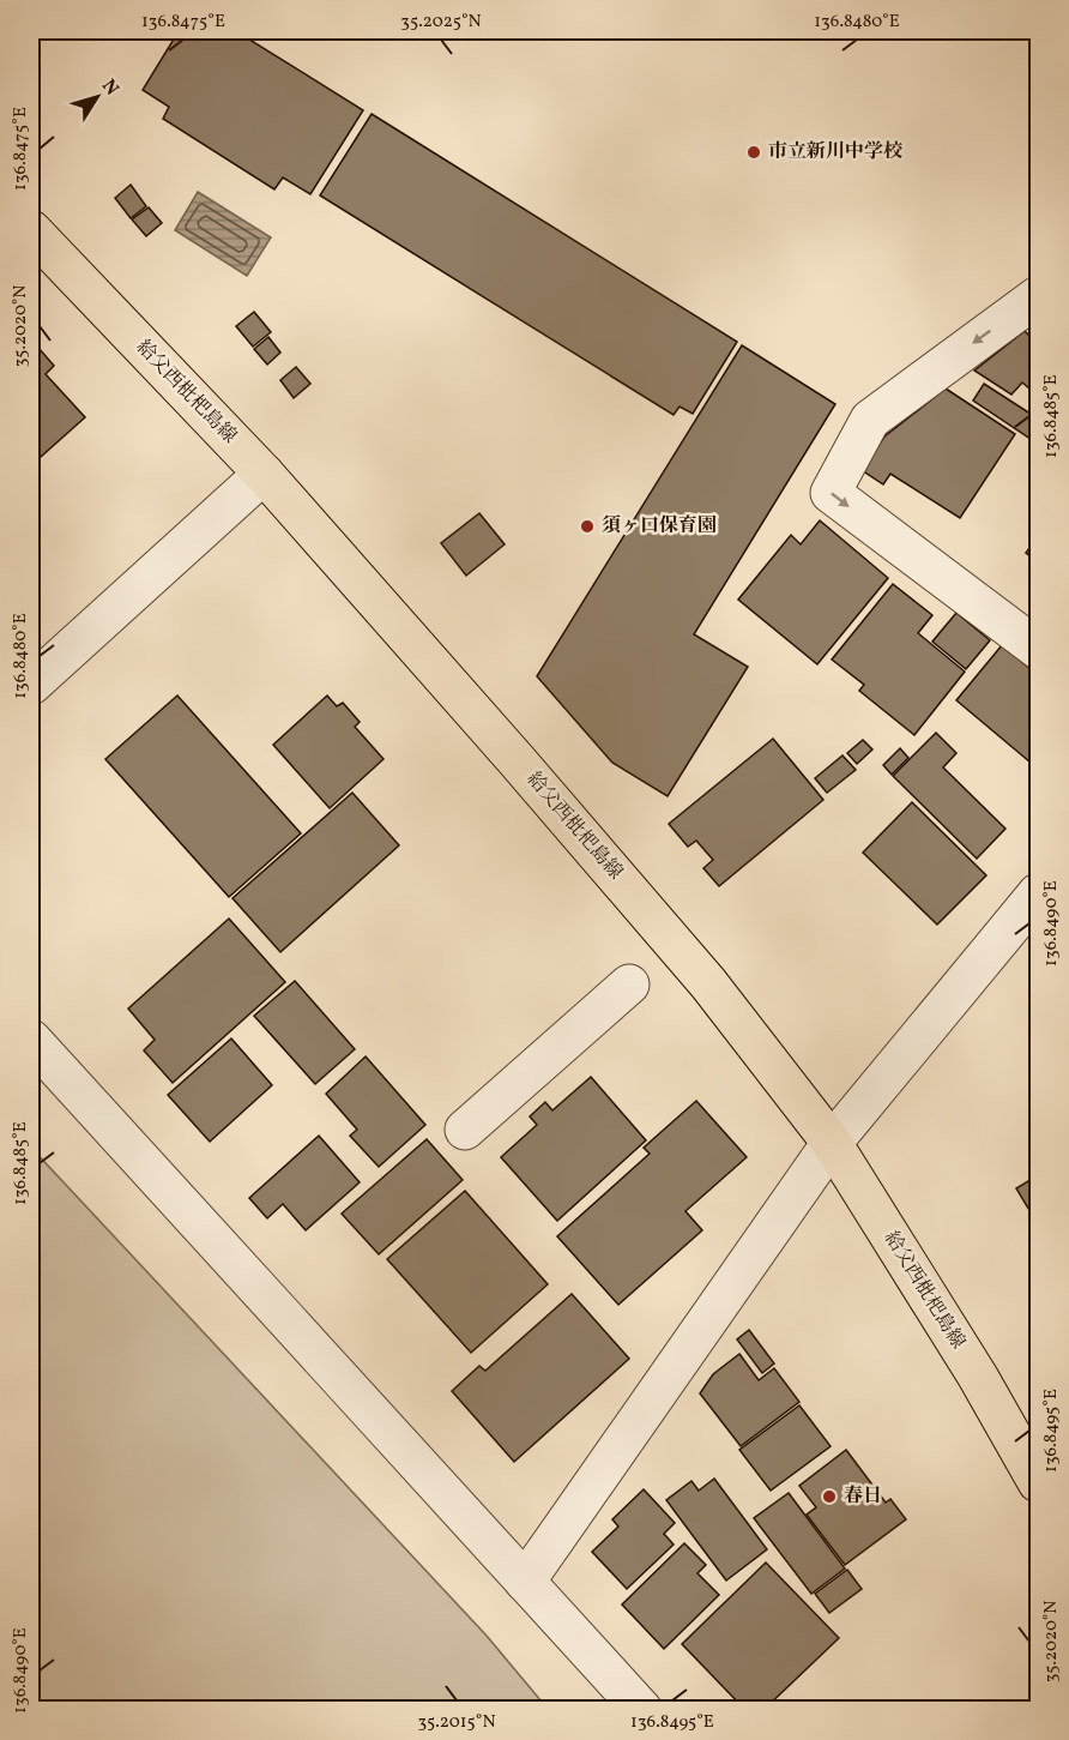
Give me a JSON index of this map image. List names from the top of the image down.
{
  "streets": {
    "main road": ["給父西枇杷島線"]
  },
  "places": ["市立新川中学校", "須ヶ口保育園", "春日"],
  "north": "top right",
  "coordinates": [
    "136.8475°E",
    "35.2025°N",
    "136.8480°E",
    "35.2020°N",
    "136.8485°E",
    "136.8490°E",
    "136.8495°E",
    "35.2015°N"
  ]
}
